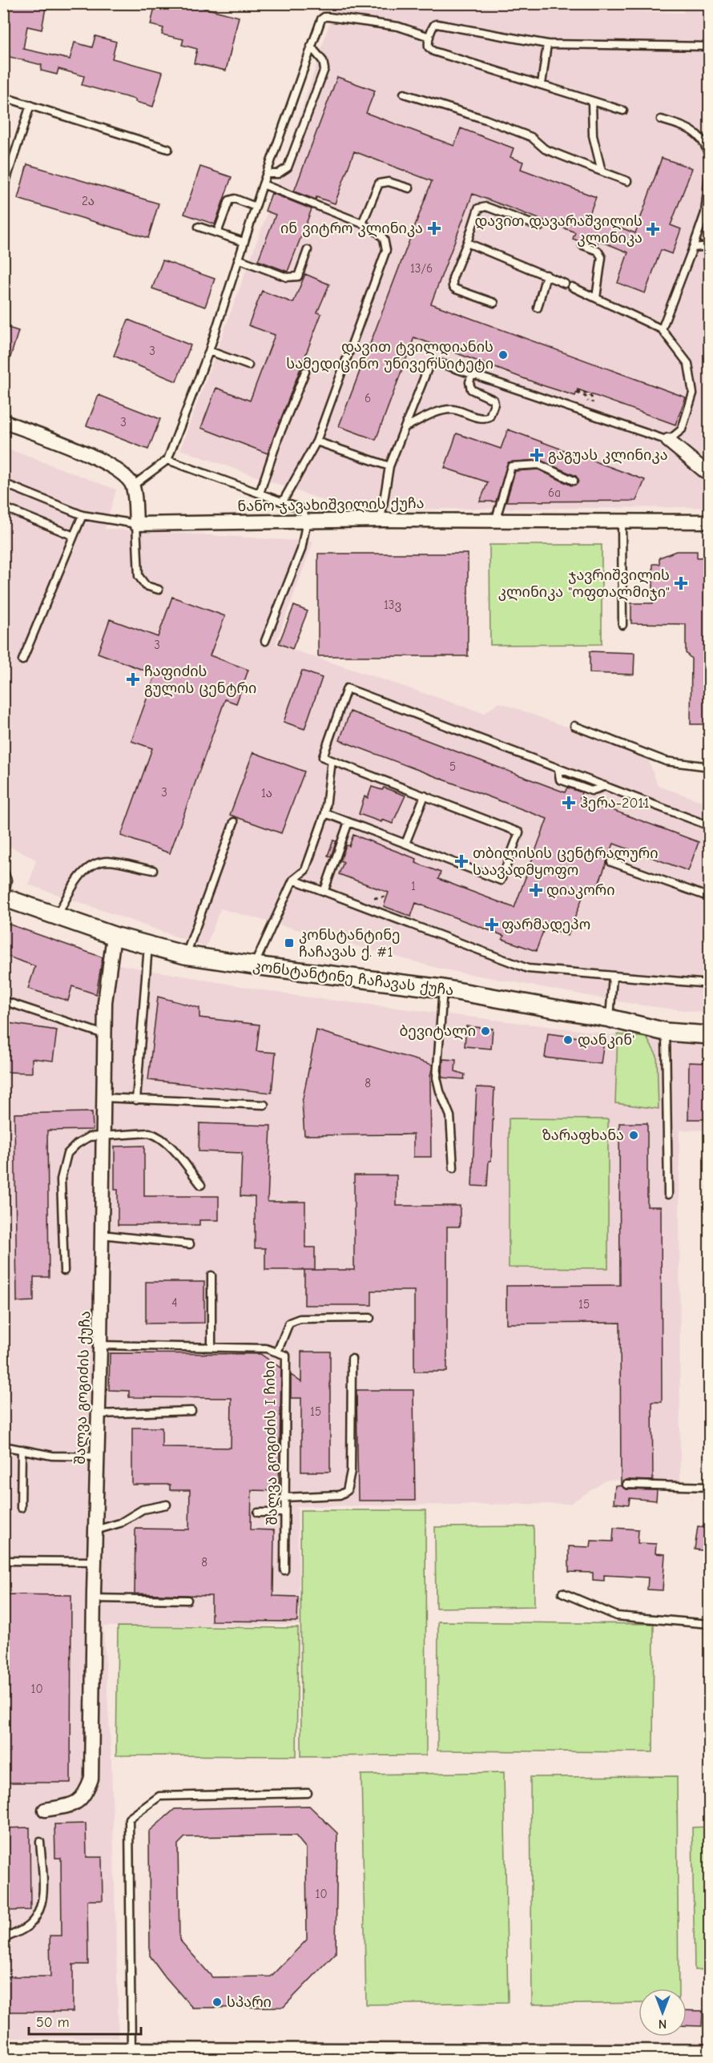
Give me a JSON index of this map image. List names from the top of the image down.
{
  "streets": {
    "street": ["ნანო ჯავახიშვილის ქუჩა", "კონსტანტინე ჩაჩავას ქუჩა", "შალვა გოგიძის ქუჩა"],
    "lane": ["შალვა გოგიძის I ჩიხი"]
  },
  "crossings": [
    ["კონსტანტინე ჩაჩავას ქუჩა", "შალვა გოგიძის ქუჩა"],
    ["შალვა გოგიძის ქუჩა", "შალვა გოგიძის I ჩიხი"]
  ],
  "places": {
    "health": [
      "ინ ვიტრო კლინიკა",
      "დავით დავარაშვილის კლინიკა",
      "გაგუას კლინიკა",
      "ჯავრიშვილის კლინიკა \"ოფთალმიჯი\"",
      "ჩაფიძის გულის ცენტრი",
      "ჰერა-2011",
      "თბილისის ცენტრალური საავადმყოფო",
      "დიაკორი",
      "ფარმადეპო"
    ],
    "other": [
      "დავით ტვილდიანის სამედიცინო უნივერსიტეტი",
      "ბევიტალი",
      "დანკინ'",
      "ზარაფხანა",
      "სპარი"
    ],
    "transit": ["კონსტანტინე ჩაჩავას ქ. #1"]
  },
  "house_numbers": [
    "2ა",
    "13/6",
    "3",
    "6",
    "3",
    "6a",
    "13ვ",
    "3",
    "5",
    "3",
    "1ა",
    "1",
    "8",
    "4",
    "15",
    "15",
    "8",
    "10",
    "10"
  ],
  "scale_bar": "50 m",
  "north": "bottom"
}
